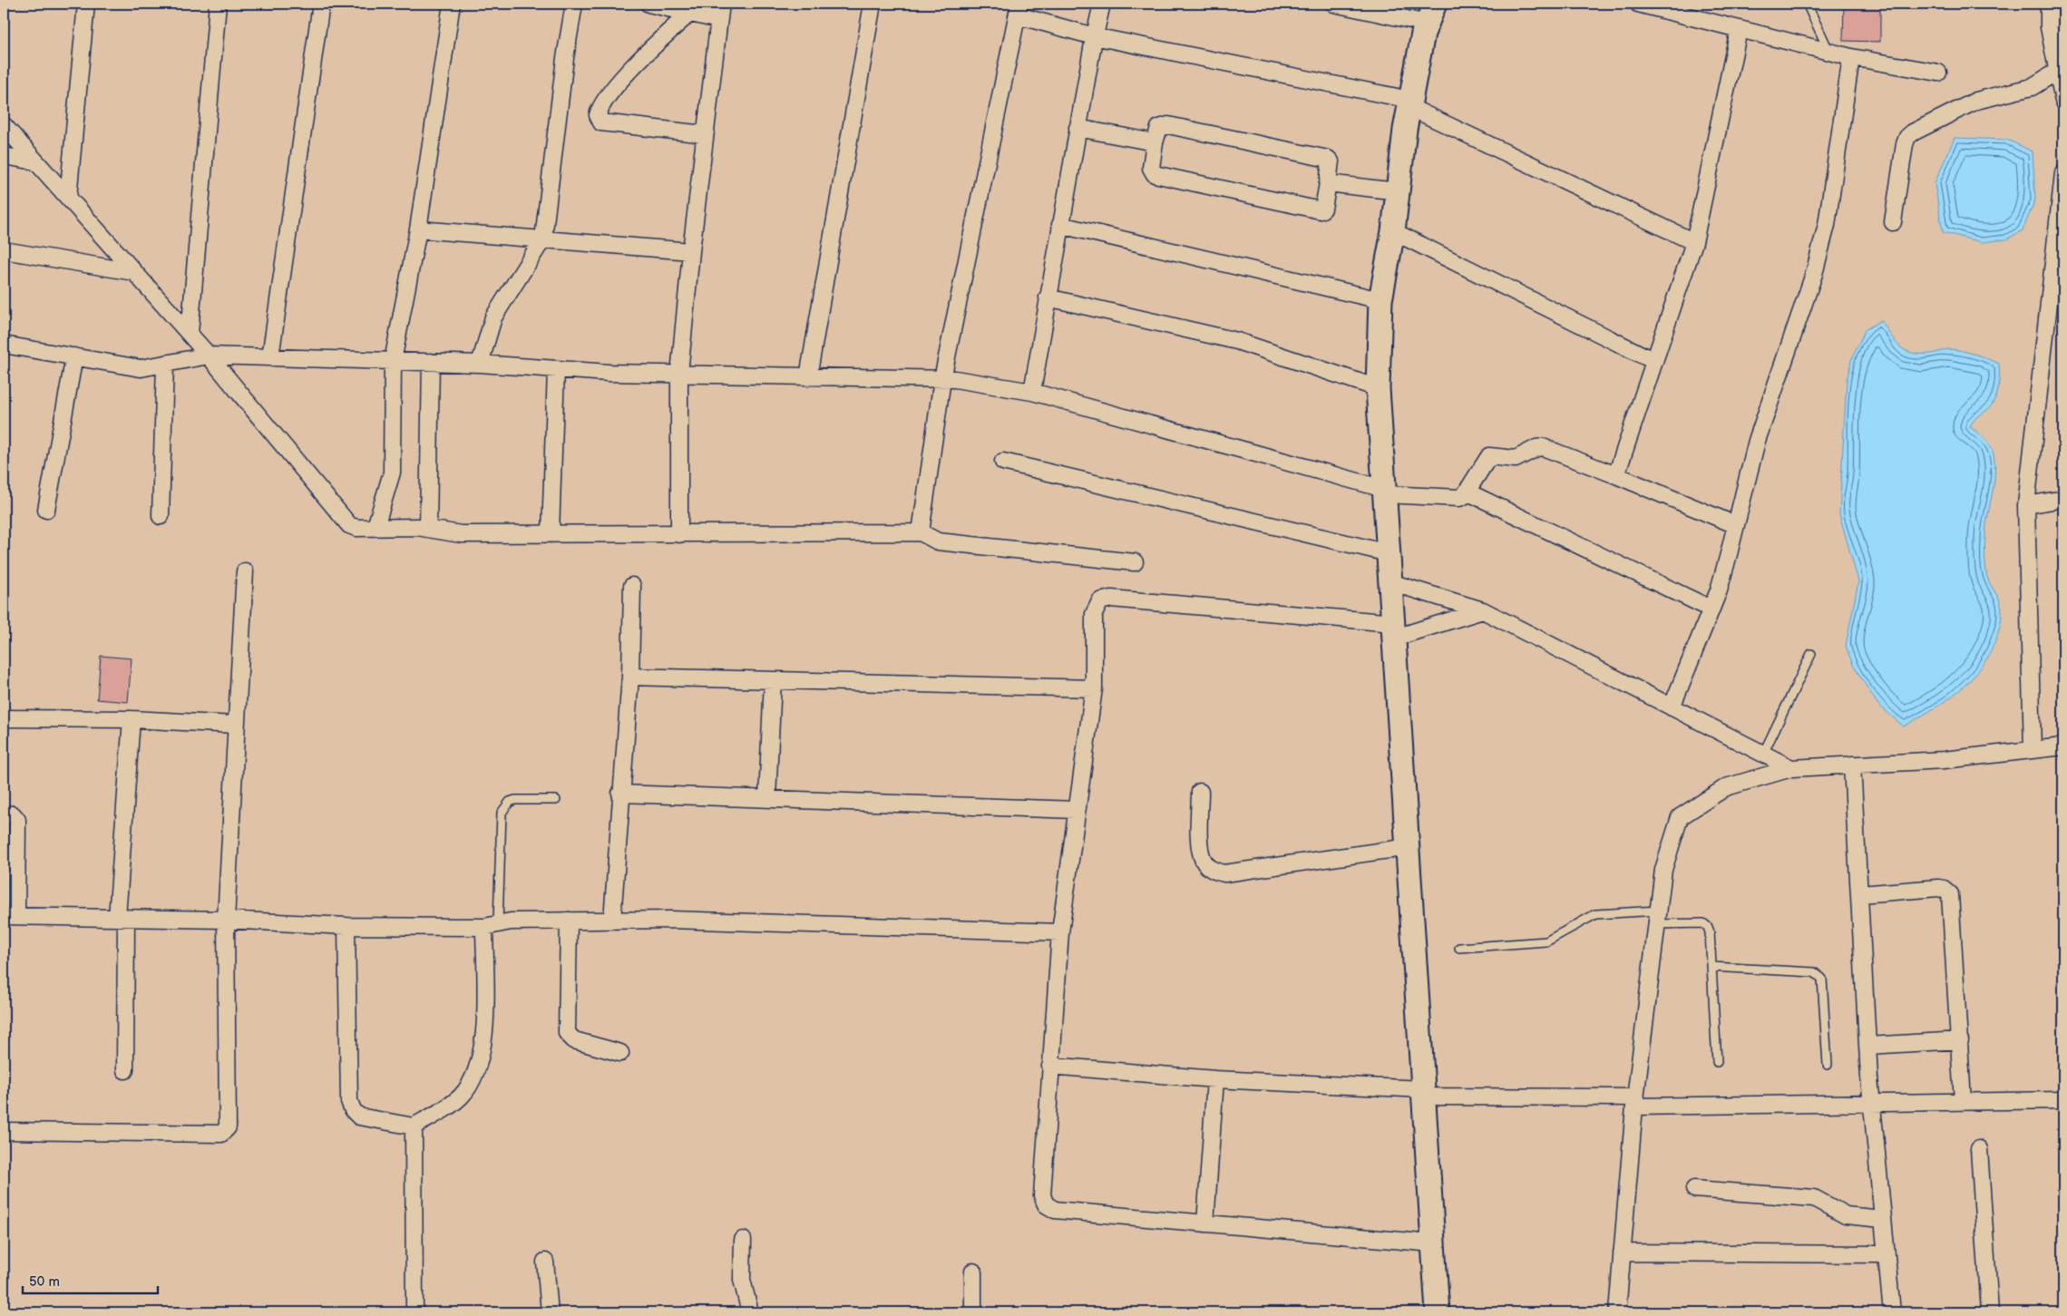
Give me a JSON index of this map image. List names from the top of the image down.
{
  "scale_bar": "50 m"
}
